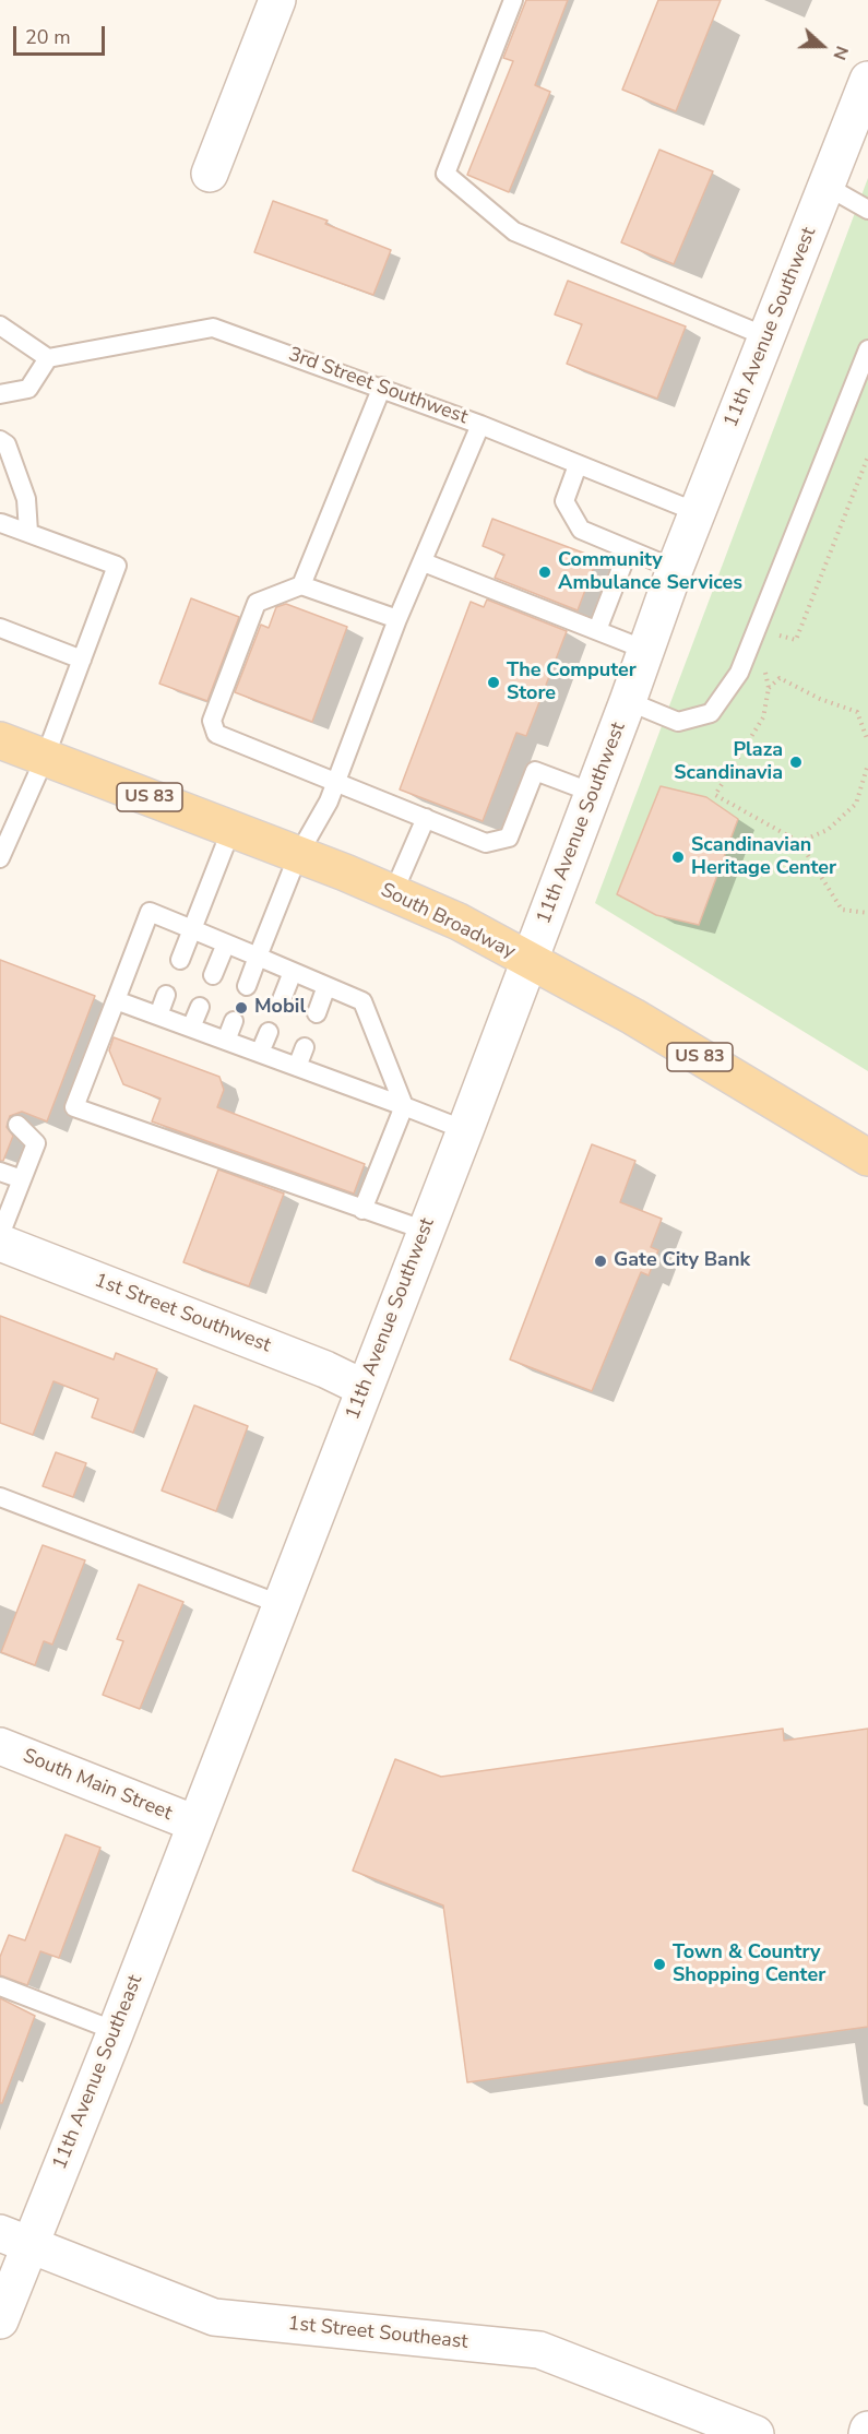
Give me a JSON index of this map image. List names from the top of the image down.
{
  "streets": {
    "main road": ["US 83", "South Broadway"],
    "street": [
      "11th Avenue Southwest",
      "1st Street Southwest",
      "South Main Street",
      "11th Avenue Southeast",
      "1st Street Southeast"
    ],
    "lane": ["3rd Street Southwest"]
  },
  "crossings": [
    ["11th Avenue Southwest", "3rd Street Southwest"],
    ["11th Avenue Southwest", "South Broadway"],
    ["11th Avenue Southwest", "1st Street Southwest"],
    ["11th Avenue Southwest", "South Main Street"],
    ["11th Avenue Southwest", "11th Avenue Southeast"],
    ["South Main Street", "11th Avenue Southeast"],
    ["11th Avenue Southeast", "1st Street Southeast"]
  ],
  "places": [
    "Community Ambulance Services",
    "The Computer Store",
    "Plaza Scandinavia",
    "Scandinavian Heritage Center",
    "Mobil",
    "Gate City Bank",
    "Town & Country Shopping Center"
  ],
  "scale_bar": "20 m",
  "north": "right"
}
